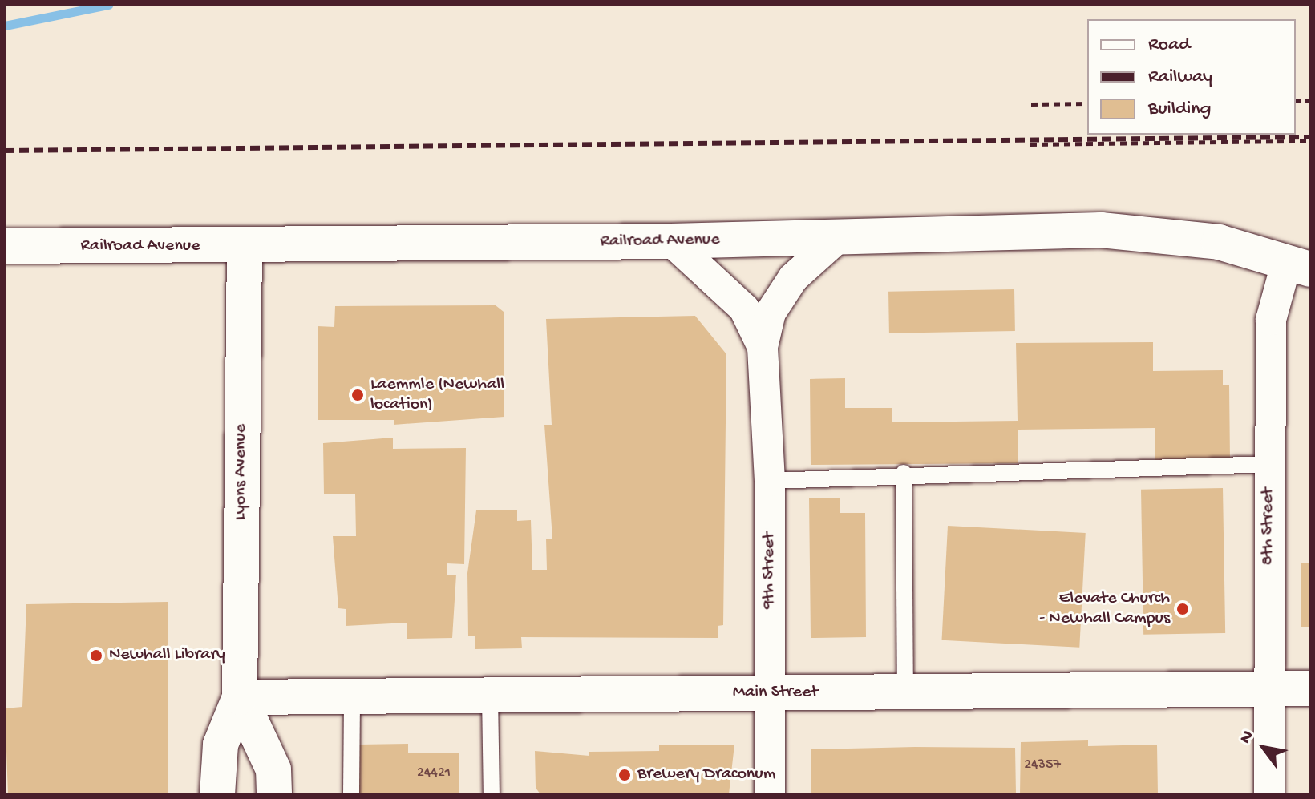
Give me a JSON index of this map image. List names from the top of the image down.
{
  "streets": {
    "main road": ["Railroad Avenue", "Lyons Avenue", "Main Street"],
    "street": ["8th Street", "9th Street"]
  },
  "crossings": [
    ["Railroad Avenue", "Lyons Avenue"],
    ["Railroad Avenue", "8th Street"],
    ["Railroad Avenue", "9th Street"],
    ["Lyons Avenue", "Main Street"],
    ["8th Street", "Main Street"],
    ["9th Street", "Main Street"]
  ],
  "places": [
    "Laemmle (Newhall location)",
    "Elevate Church - Newhall Campus",
    "Newhall Library",
    "Brewery Draconum"
  ],
  "house_numbers": ["24357", "24421"],
  "legend": ["Road", "Railway", "Building"],
  "north": "top left"
}
